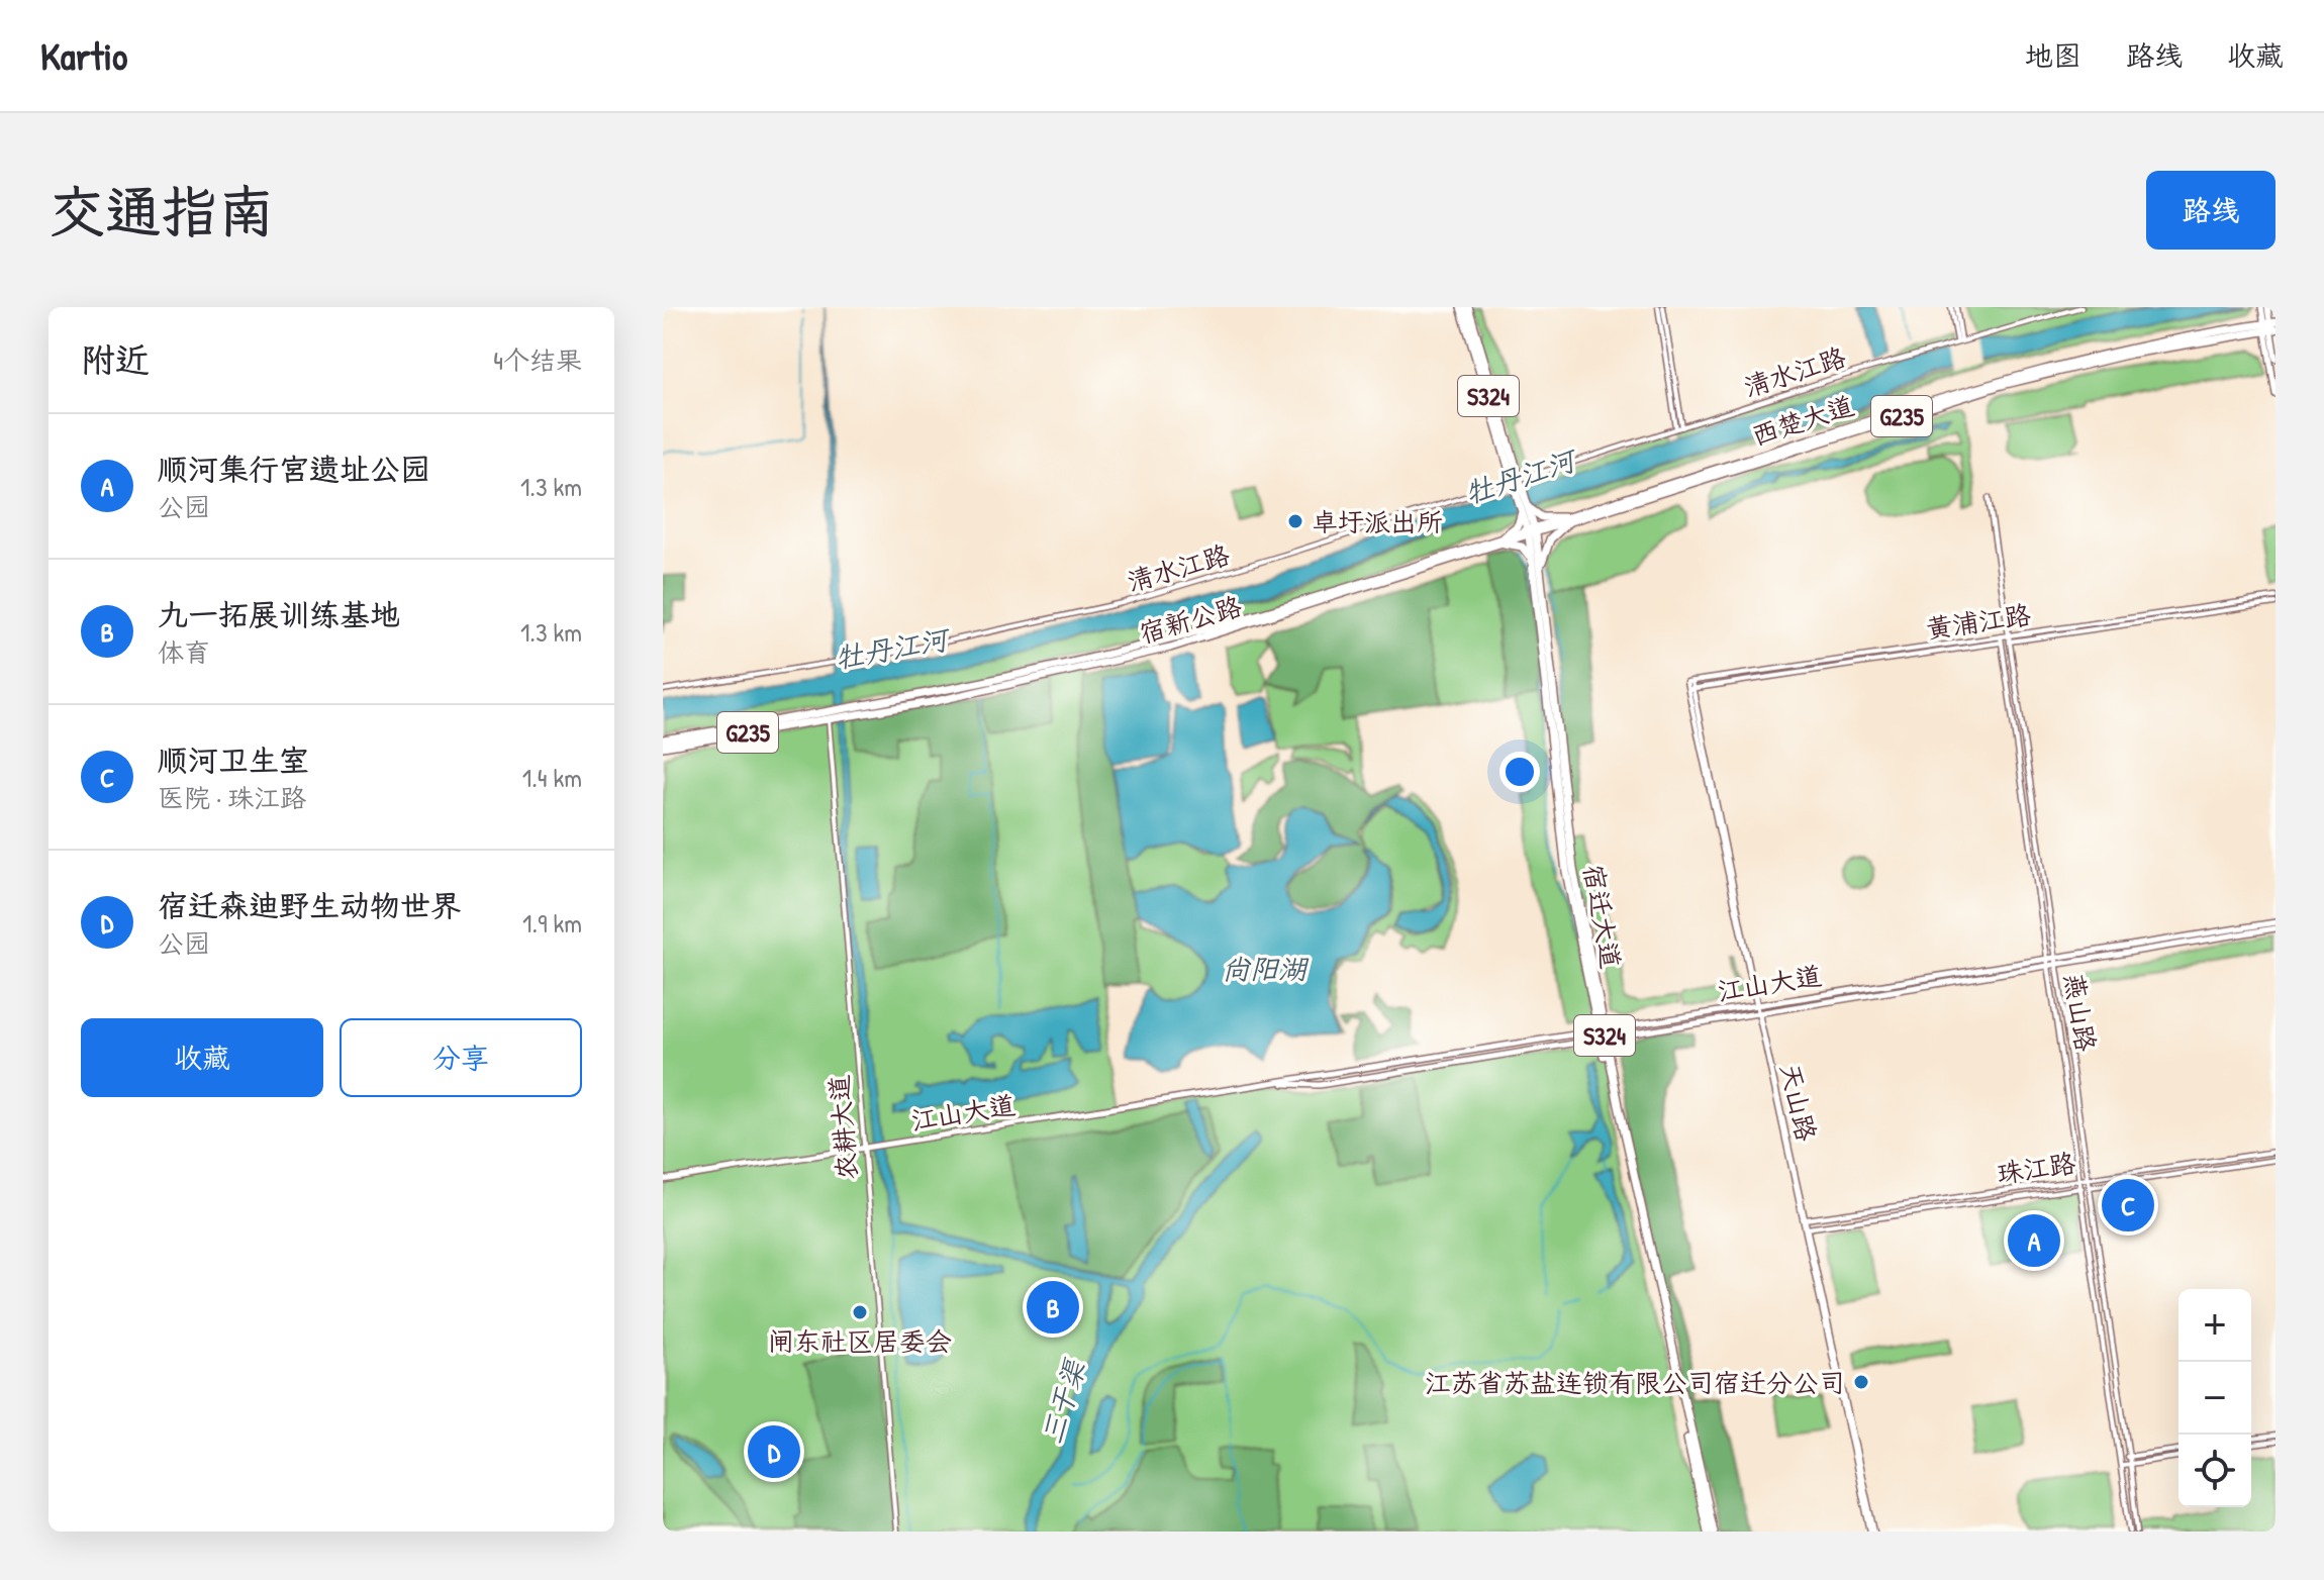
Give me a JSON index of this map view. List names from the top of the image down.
{
  "streets": {
    "main road": [
      "S324",
      "G235",
      "西楚大道",
      "宿新公路",
      "宿迁大道",
      "江山大道"
    ],
    "street": [
      "清水江路",
      "黄浦江路",
      "燕山路",
      "天山路",
      "农耕大道",
      "珠江路"
    ]
  },
  "crossings": [
    ["清水江路", "宿迁大道"],
    ["G235", "宿新公路"],
    ["G235", "农耕大道"],
    ["西楚大道", "宿新公路"],
    ["西楚大道", "宿迁大道"],
    ["宿新公路", "宿迁大道"],
    ["宿新公路", "农耕大道"],
    ["黄浦江路", "燕山路"],
    ["黄浦江路", "天山路"],
    ["宿迁大道", "江山大道"],
    ["江山大道", "燕山路"],
    ["江山大道", "天山路"],
    ["江山大道", "农耕大道"],
    ["燕山路", "珠江路"],
    ["天山路", "珠江路"]
  ],
  "water": ["牡丹江河", "尚阳湖", "三干渠"],
  "places": ["卓圩派出所", "闸东社区居委会", "江苏省苏盐连锁有限公司宿迁分公司"],
  "page": {
    "header": "Kartio",
    "nav": ["地图", "路线", "收藏"],
    "buttons": [
      "路线",
      ["收藏", "分享"]
    ],
    "title": "交通指南",
    "heading": ["附近", "4个结果"],
    "list": [
      {
        "mark": "A",
        "name": "顺河集行宫遗址公园",
        "note": "公园",
        "value": "1.3 km"
      },
      {
        "mark": "B",
        "name": "九一拓展训练基地",
        "note": "体育",
        "value": "1.3 km"
      },
      {
        "mark": "C",
        "name": "顺河卫生室",
        "note": "医院 · 珠江路",
        "value": "1.4 km"
      },
      {
        "mark": "D",
        "name": "宿迁森迪野生动物世界",
        "note": "公园",
        "value": "1.9 km"
      }
    ],
    "pins": [
      "C",
      "A",
      "B",
      "D"
    ],
    "map_buttons": ["+", "−"]
  }
}
